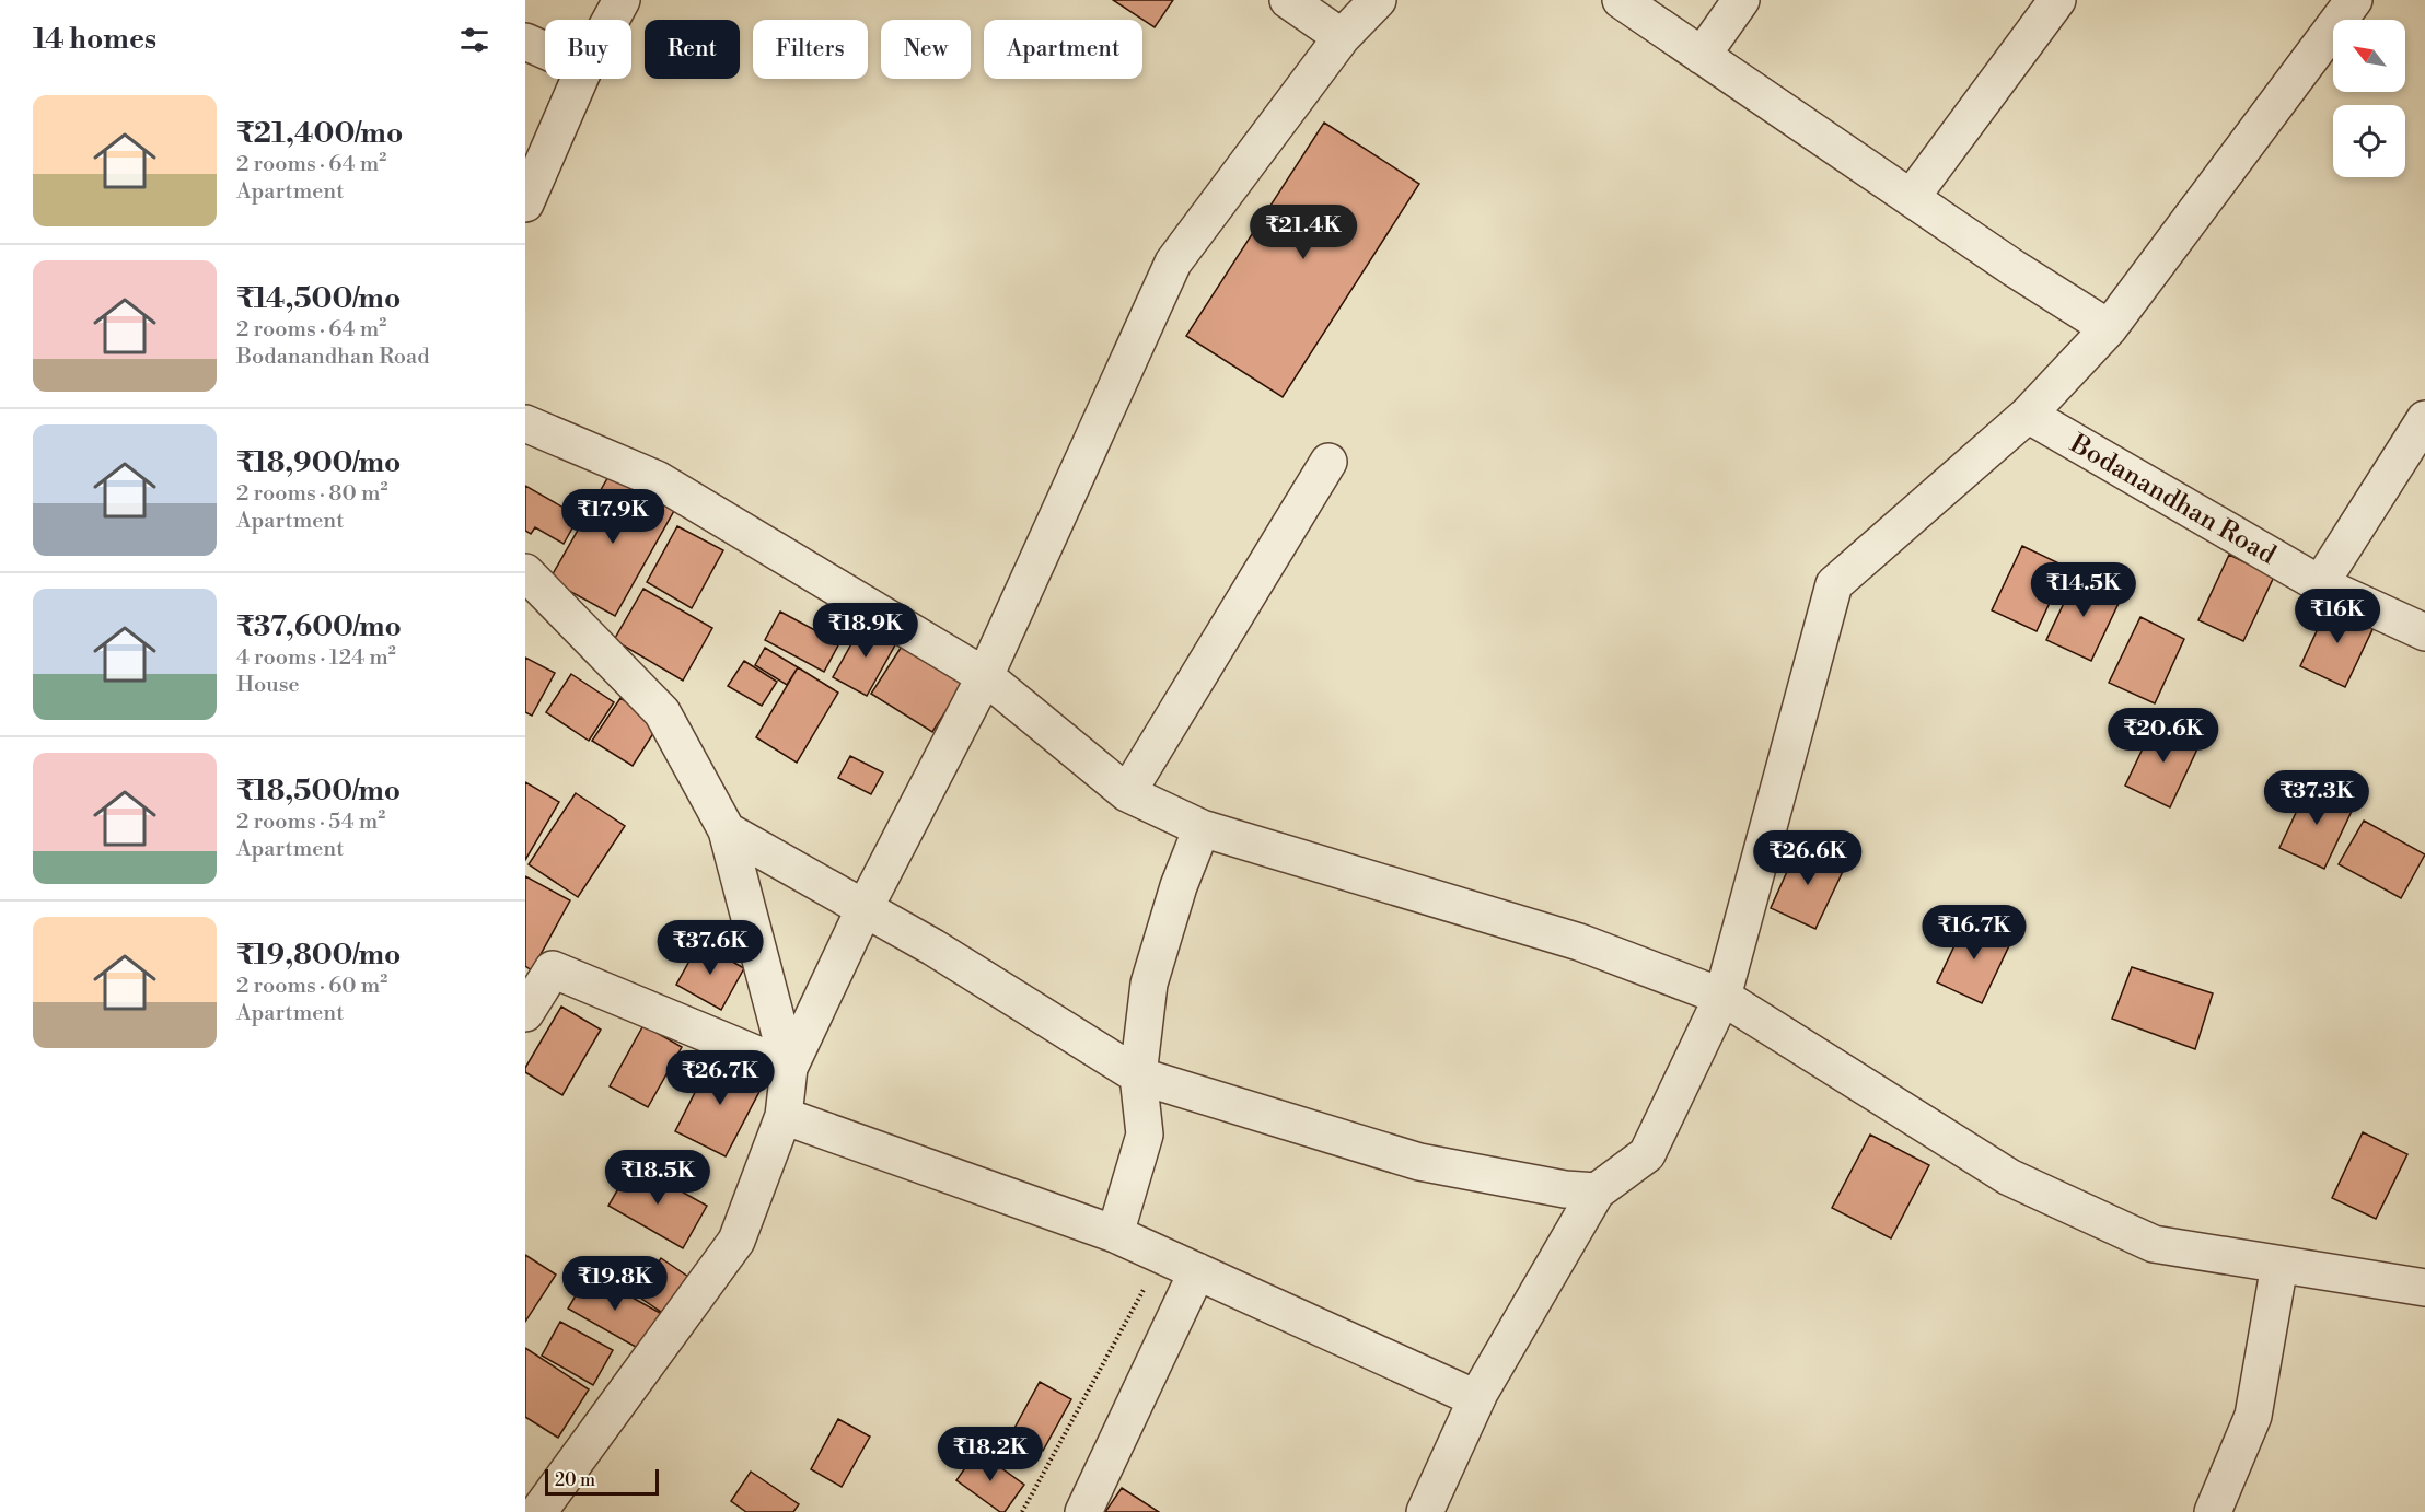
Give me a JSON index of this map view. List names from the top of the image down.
{
  "streets": {
    "street": ["Bodanandhan Road"]
  },
  "scale_bar": "20 m",
  "north": "top left",
  "page": {
    "heading": "14 homes",
    "chip": [
      "Buy",
      "Rent",
      "Filters",
      "New",
      "Apartment"
    ],
    "list": [
      {
        "name": "₹21,400/mo",
        "note": "2 rooms · 64 m² · Apartment"
      },
      {
        "name": "₹14,500/mo",
        "note": "2 rooms · 64 m² · Bodanandhan Road"
      },
      {
        "name": "₹18,900/mo",
        "note": "2 rooms · 80 m² · Apartment"
      },
      {
        "name": "₹37,600/mo",
        "note": "4 rooms · 124 m² · House"
      },
      {
        "name": "₹18,500/mo",
        "note": "2 rooms · 54 m² · Apartment"
      },
      {
        "name": "₹19,800/mo",
        "note": "2 rooms · 60 m² · Apartment"
      }
    ],
    "price": [
      "₹21.4K",
      "₹17.9K",
      "₹14.5K",
      "₹16K",
      "₹18.9K",
      "₹20.6K",
      "₹37.3K",
      "₹26.6K",
      "₹16.7K",
      "₹37.6K",
      "₹26.7K",
      "₹18.5K",
      "₹19.8K",
      "₹18.2K"
    ],
    "scale": "20 m"
  }
}
